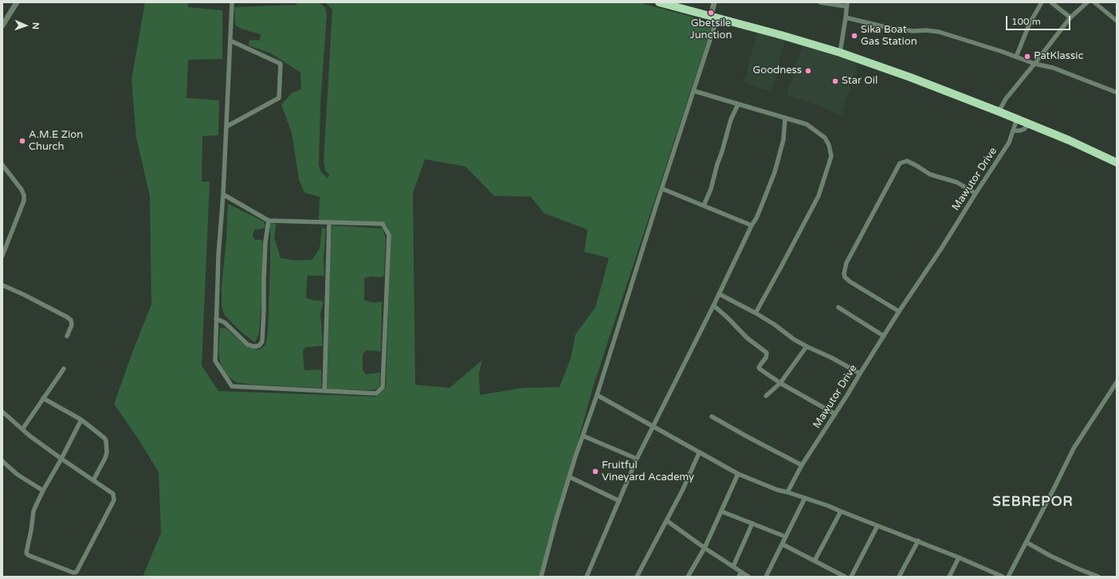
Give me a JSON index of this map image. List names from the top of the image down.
{
  "streets": {
    "street": ["Mawutor Drive"]
  },
  "districts": ["SEBREPOR"],
  "places": [
    "Gbetsile Junction",
    "Sika Boat Gas Station",
    "PatKlassic",
    "Goodness",
    "Star Oil",
    "A.M.E Zion Church",
    "Fruitful Vineyard Academy"
  ],
  "scale_bar": "100 m",
  "north": "right"
}
